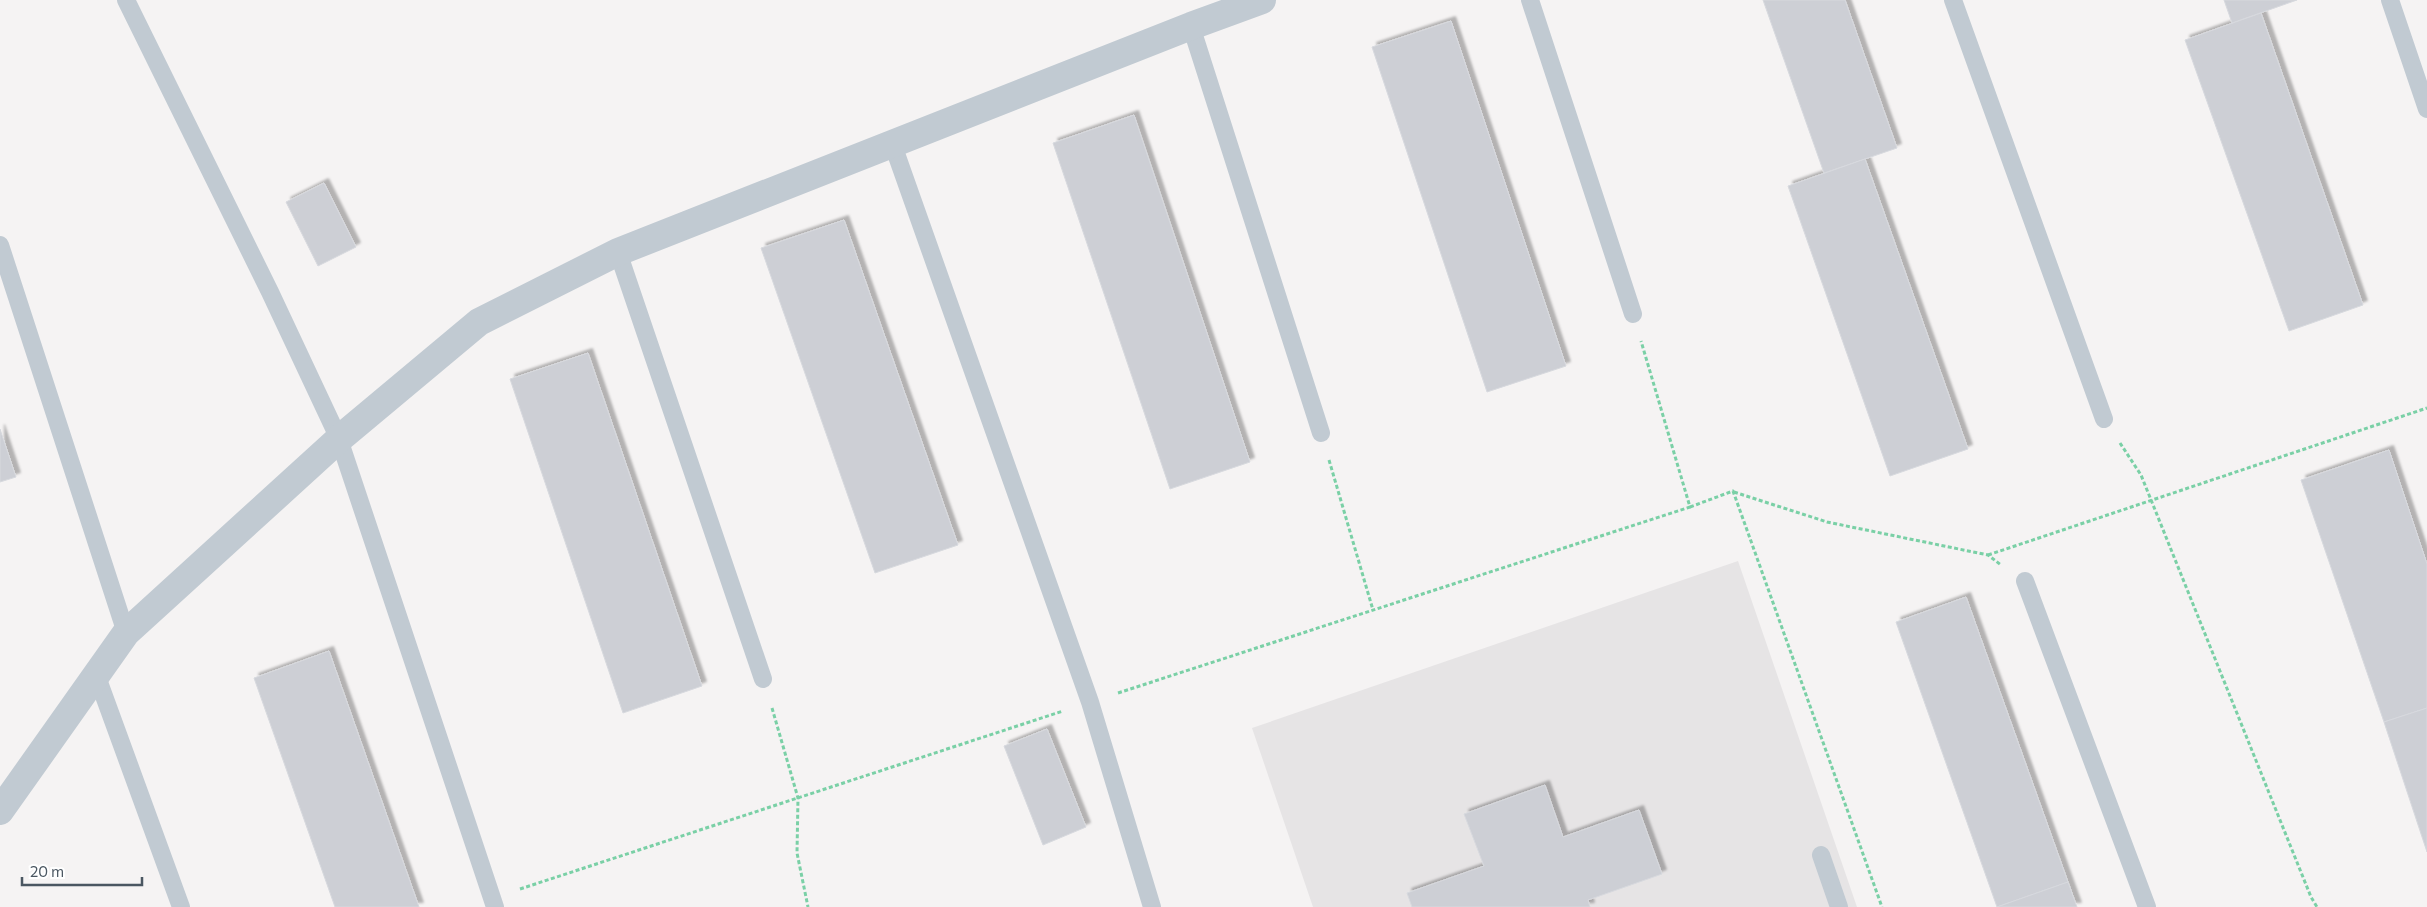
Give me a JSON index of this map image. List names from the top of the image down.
{
  "scale_bar": "20 m"
}
